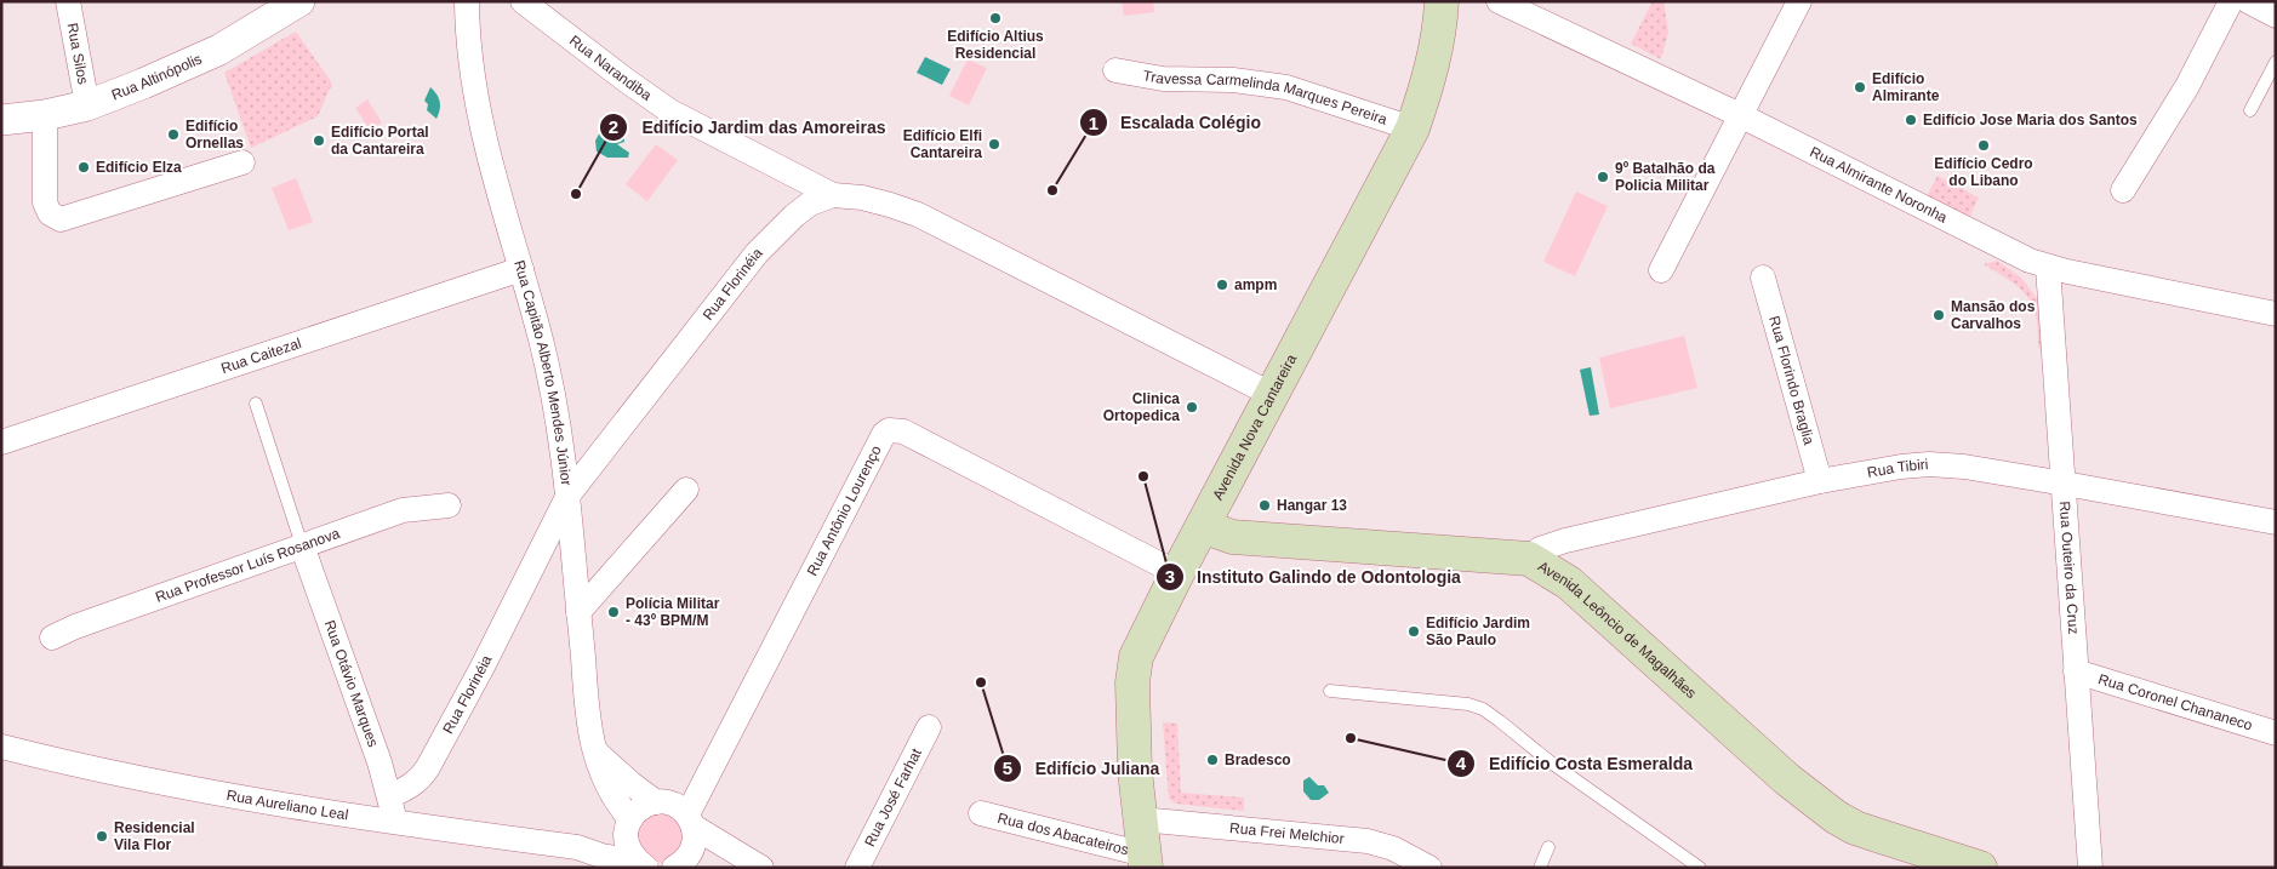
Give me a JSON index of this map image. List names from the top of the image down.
{
  "streets": {
    "main road": ["Avenida Nova Cantareira", "Avenida Leôncio de Magalhães"],
    "street": [
      "Rua Silos",
      "Rua Narandiba",
      "Rua Altinópolis",
      "Travessa Carmelinda Marques Pereira",
      "Rua Almirante Noronha",
      "Rua Florinéia",
      "Rua Caitezal",
      "Rua Capitão Alberto Mendes Júnior",
      "Rua Florindo Braglia",
      "Rua Tibiri",
      "Rua Antônio Lourenço",
      "Rua Professor Luís Rosanova",
      "Rua Outeiro da Cruz",
      "Rua Otávio Marques",
      "Rua Coronel Chananeco",
      "Rua José Farhat",
      "Rua Aureliano Leal",
      "Rua dos Abacateiros",
      "Rua Frei Melchior"
    ]
  },
  "crossings": [
    ["Rua Silos", "Rua Altinópolis"],
    ["Rua Narandiba", "Rua Florinéia"],
    ["Travessa Carmelinda Marques Pereira", "Avenida Nova Cantareira"],
    ["Rua Almirante Noronha", "Rua Outeiro da Cruz"],
    ["Rua Florinéia", "Rua Capitão Alberto Mendes Júnior"],
    ["Rua Florinéia", "Avenida Nova Cantareira"],
    ["Rua Florinéia", "Rua Otávio Marques"],
    ["Rua Caitezal", "Rua Capitão Alberto Mendes Júnior"],
    ["Rua Capitão Alberto Mendes Júnior", "Rua Aureliano Leal"],
    ["Rua Florindo Braglia", "Rua Tibiri"],
    ["Avenida Nova Cantareira", "Rua Antônio Lourenço"],
    ["Avenida Nova Cantareira", "Avenida Leôncio de Magalhães"],
    ["Avenida Nova Cantareira", "Rua dos Abacateiros"],
    ["Avenida Nova Cantareira", "Rua Frei Melchior"],
    ["Rua Tibiri", "Rua Outeiro da Cruz"],
    ["Rua Tibiri", "Avenida Leôncio de Magalhães"],
    ["Rua Professor Luís Rosanova", "Rua Otávio Marques"],
    ["Rua Outeiro da Cruz", "Rua Coronel Chananeco"],
    ["Rua Otávio Marques", "Rua Aureliano Leal"]
  ],
  "places": [
    "Edifício Altius Residencial",
    "Edifício Almirante",
    "Edifício Jose Maria dos Santos",
    "Edifício Ornellas",
    "Edifício Portal da Cantareira",
    "Edifício Elfi Cantareira",
    "Edifício Cedro do Libano",
    "Edifício Elza",
    "9º Batalhão da Policia Militar",
    "Escalada Colégio",
    "Edifício Jardim das Amoreiras",
    "ampm",
    "Mansão dos Carvalhos",
    "Clinica Ortopedica",
    "Instituto Galindo de Odontologia",
    "Hangar 13",
    "Polícia Militar - 43º BPM/M",
    "Edifício Jardim São Paulo",
    "Edifício Juliana",
    "Edifício Costa Esmeralda",
    "Bradesco",
    "Residencial Vila Flor"
  ]
}
